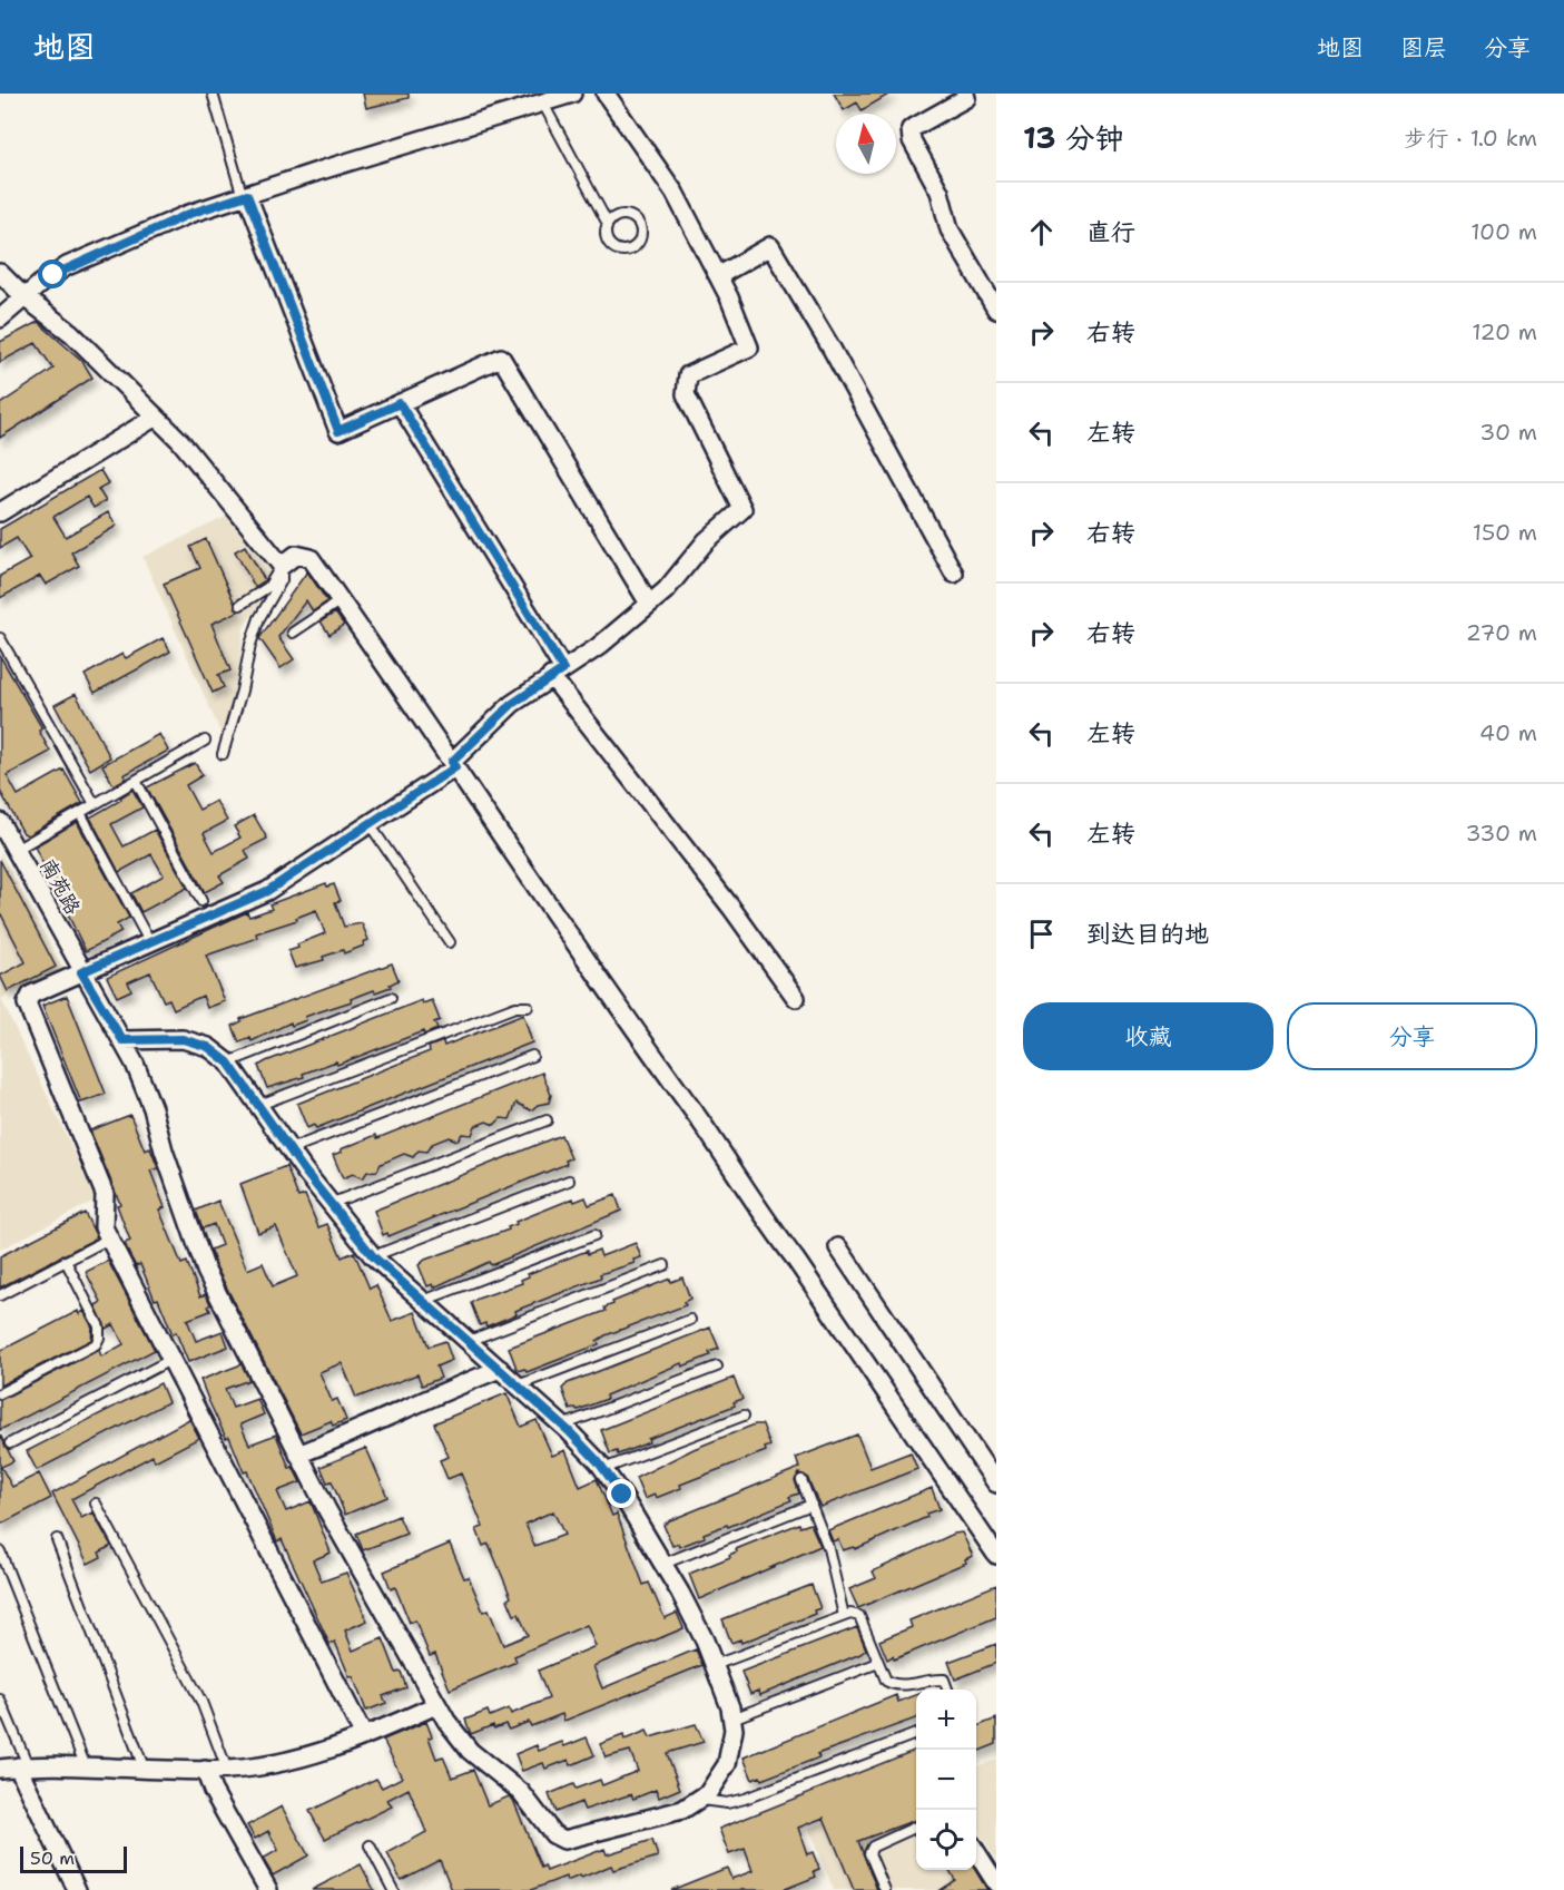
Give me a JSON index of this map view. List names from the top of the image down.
{
  "streets": {
    "street": ["南苑路"]
  },
  "scale_bar": "50 m",
  "north": "top",
  "page": {
    "header": "地图",
    "nav": ["地图", "图层", "分享"],
    "heading": ["13 分钟", "步行 · 1.0 km"],
    "list": [
      ["直行", "100 m"],
      ["右转", "120 m"],
      ["左转", "30 m"],
      ["右转", "150 m"],
      ["右转", "270 m"],
      ["左转", "40 m"],
      ["左转", "330 m"],
      "到达目的地"
    ],
    "buttons": ["收藏", "分享"],
    "map_buttons": ["+", "−"],
    "scale": "50 m"
  }
}
